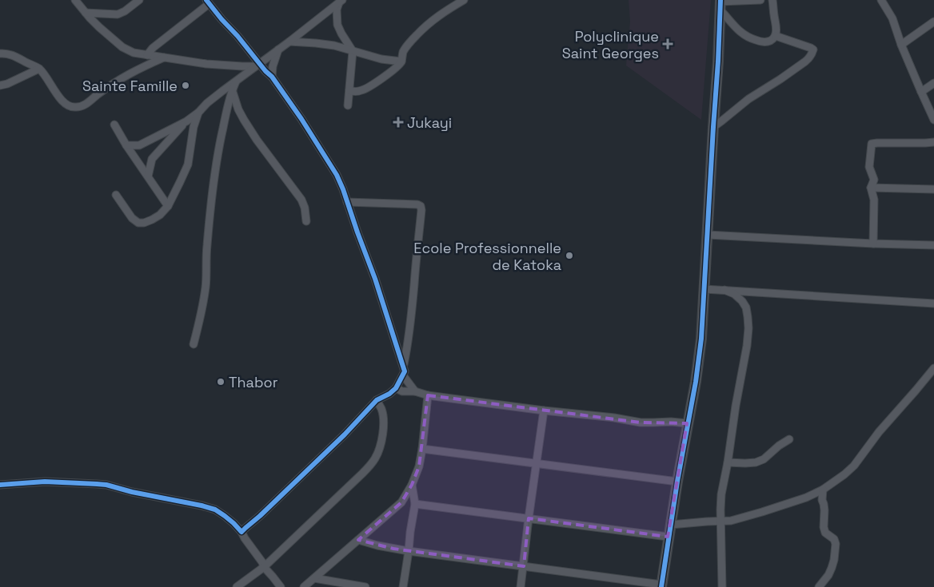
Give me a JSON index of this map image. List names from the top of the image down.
{
  "places": {
    "health": ["Polyclinique Saint Georges", "Jukayi"],
    "other": ["Sainte Famille", "Ecole Professionnelle de Katoka", "Thabor"]
  }
}
